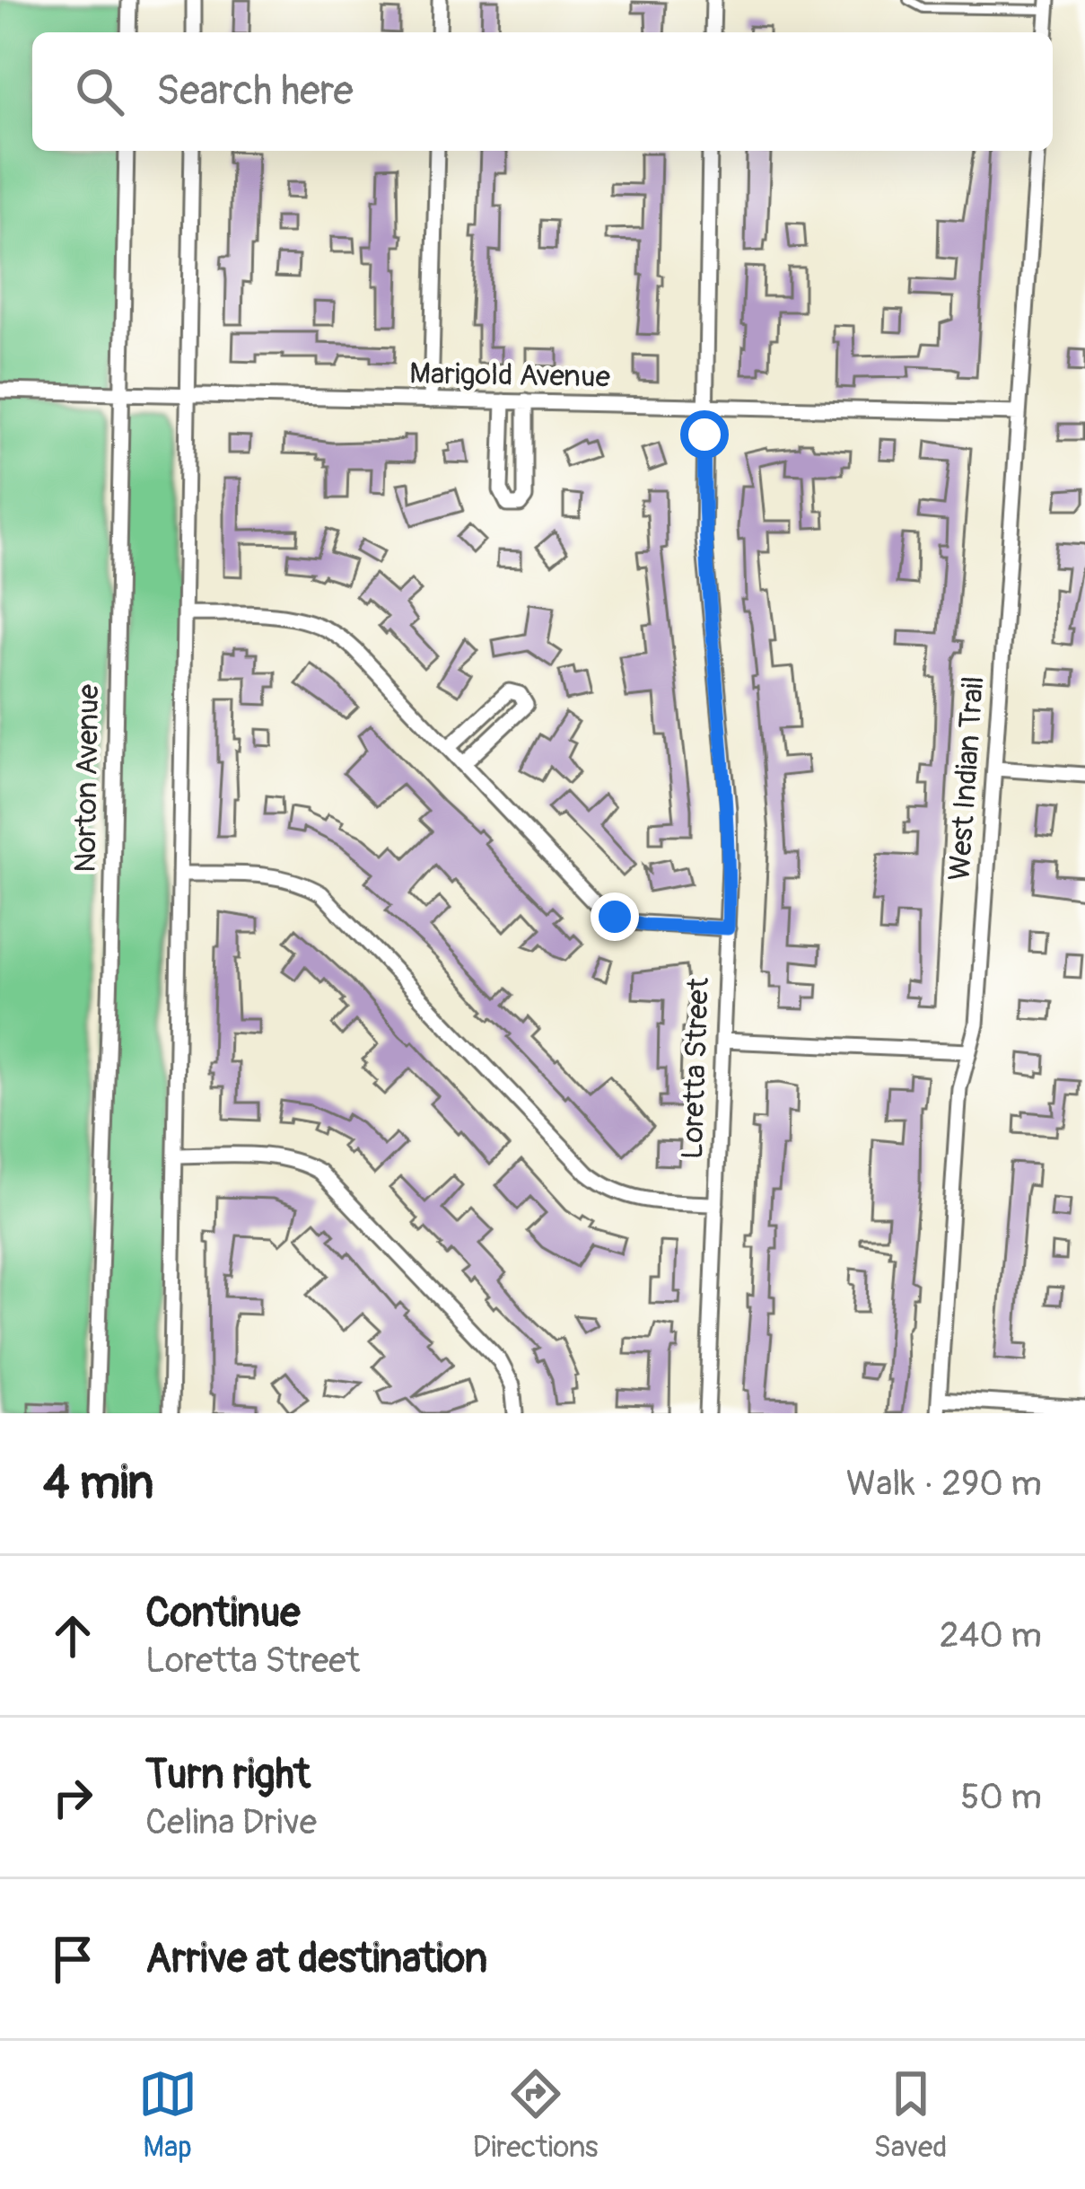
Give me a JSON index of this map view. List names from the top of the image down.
{
  "streets": {
    "street": [
      "Marigold Avenue",
      "Norton Avenue",
      "West Indian Trail",
      "Loretta Street"
    ]
  },
  "crossings": [
    ["Marigold Avenue", "Norton Avenue"],
    ["Marigold Avenue", "West Indian Trail"],
    ["Marigold Avenue", "Loretta Street"]
  ],
  "page": {
    "search": "Search here",
    "heading": ["4 min", "Walk · 290 m"],
    "list": [
      ["Continue", "Loretta Street", "240 m"],
      ["Turn right", "Celina Drive", "50 m"],
      "Arrive at destination"
    ],
    "nav": ["Map", "Directions", "Saved"]
  }
}
